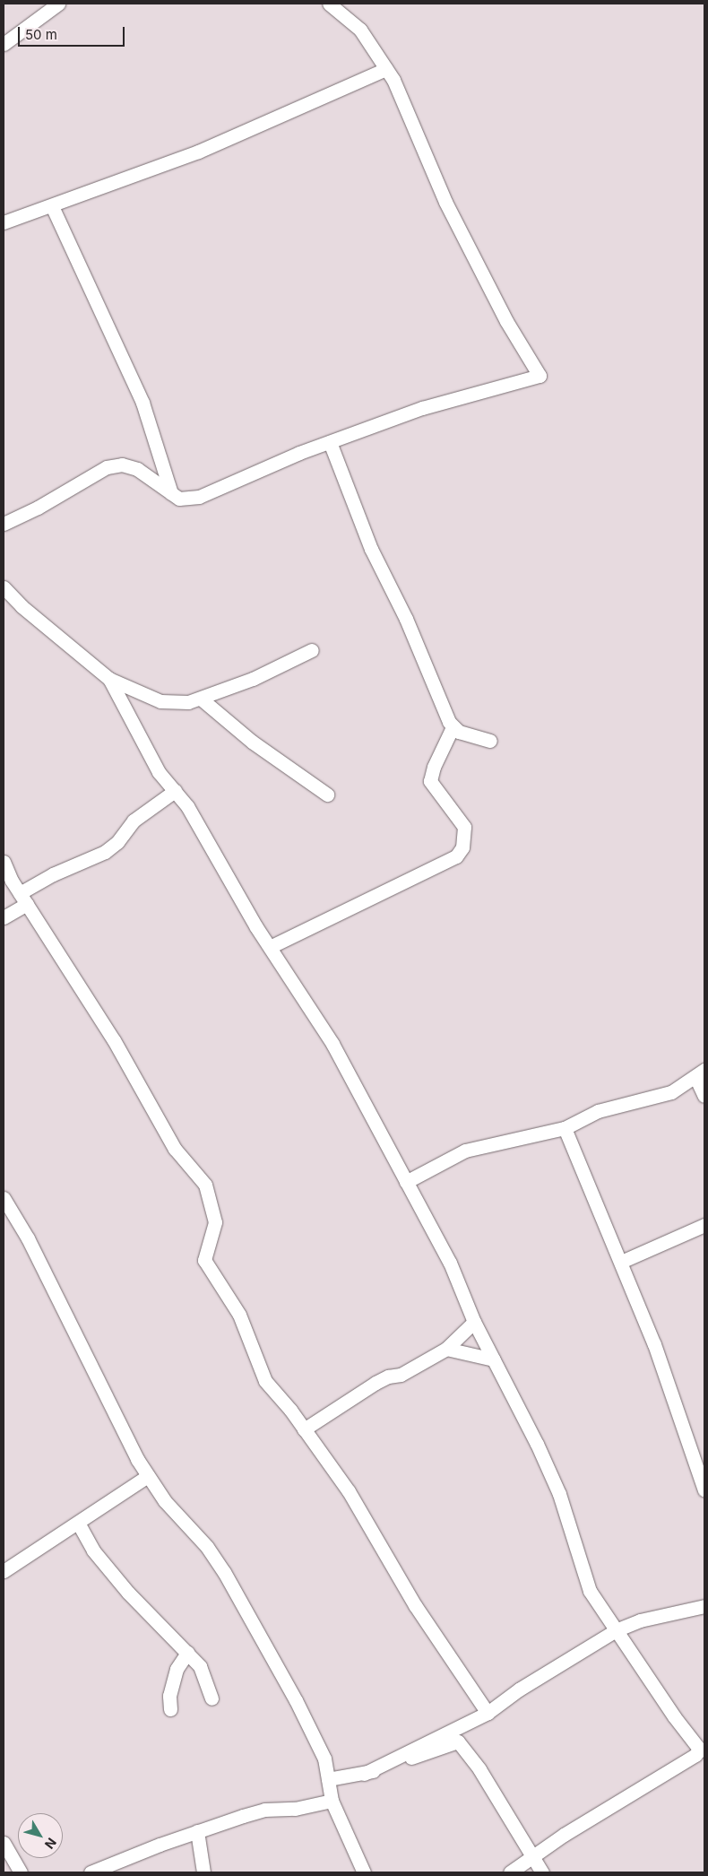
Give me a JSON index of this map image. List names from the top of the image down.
{
  "scale_bar": "50 m",
  "north": "bottom right"
}
